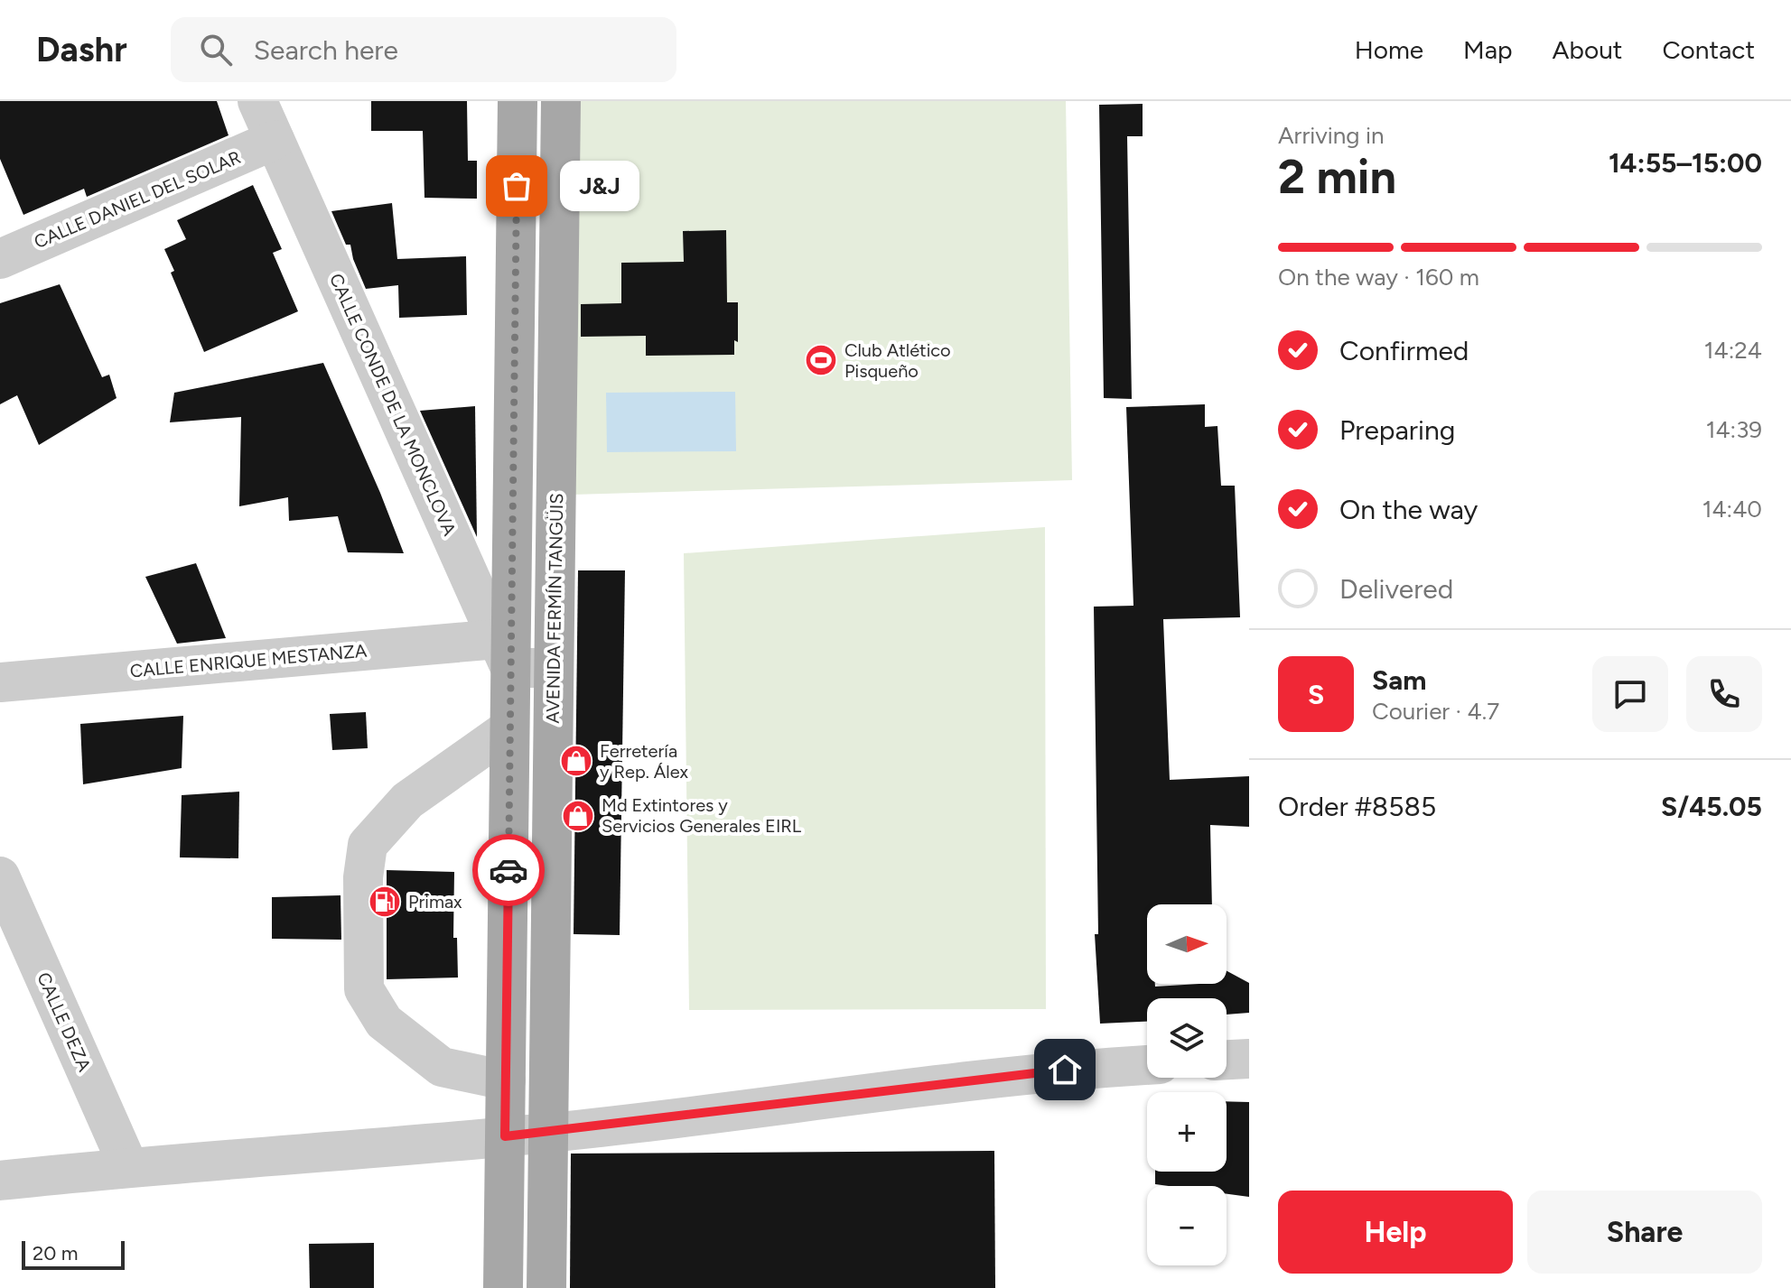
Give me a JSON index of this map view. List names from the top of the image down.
{
  "streets": {
    "main road": ["AVENIDA FERMÍN TANGÜIS"],
    "street": [
      "CALLE DANIEL DEL SOLAR",
      "CALLE CONDE DE LA MONCLOVA",
      "CALLE ENRIQUE MESTANZA",
      "CALLE DEZA"
    ]
  },
  "crossings": [
    ["CALLE DANIEL DEL SOLAR", "CALLE CONDE DE LA MONCLOVA"],
    ["CALLE CONDE DE LA MONCLOVA", "CALLE ENRIQUE MESTANZA"]
  ],
  "places": {
    "other": ["J&J"],
    "sports": ["Club Atlético Pisqueño"],
    "shop": ["Ferretería y Rep. Álex", "Md Extintores y Servicios Generales EIRL"],
    "fuel station": ["Primax"]
  },
  "scale_bar": "20 m",
  "north": "right",
  "page": {
    "header": "Dashr",
    "search": "Search here",
    "nav": [
      "Home",
      "Map",
      "About",
      "Contact"
    ],
    "heading": ["2 min", "Arriving in", "14:55–15:00"],
    "panel": [
      "Sam",
      "Courier · 4.7",
      "Order #8585",
      "S/45.05"
    ],
    "bubble": "J&J",
    "bar": "On the way · 160 m",
    "list": [
      ["Confirmed", "14:24"],
      ["Preparing", "14:39"],
      ["On the way", "14:40"],
      "Delivered"
    ],
    "round": "S",
    "map_buttons": ["+", "−"],
    "buttons": ["Help", "Share"],
    "scale": "20 m"
  }
}
